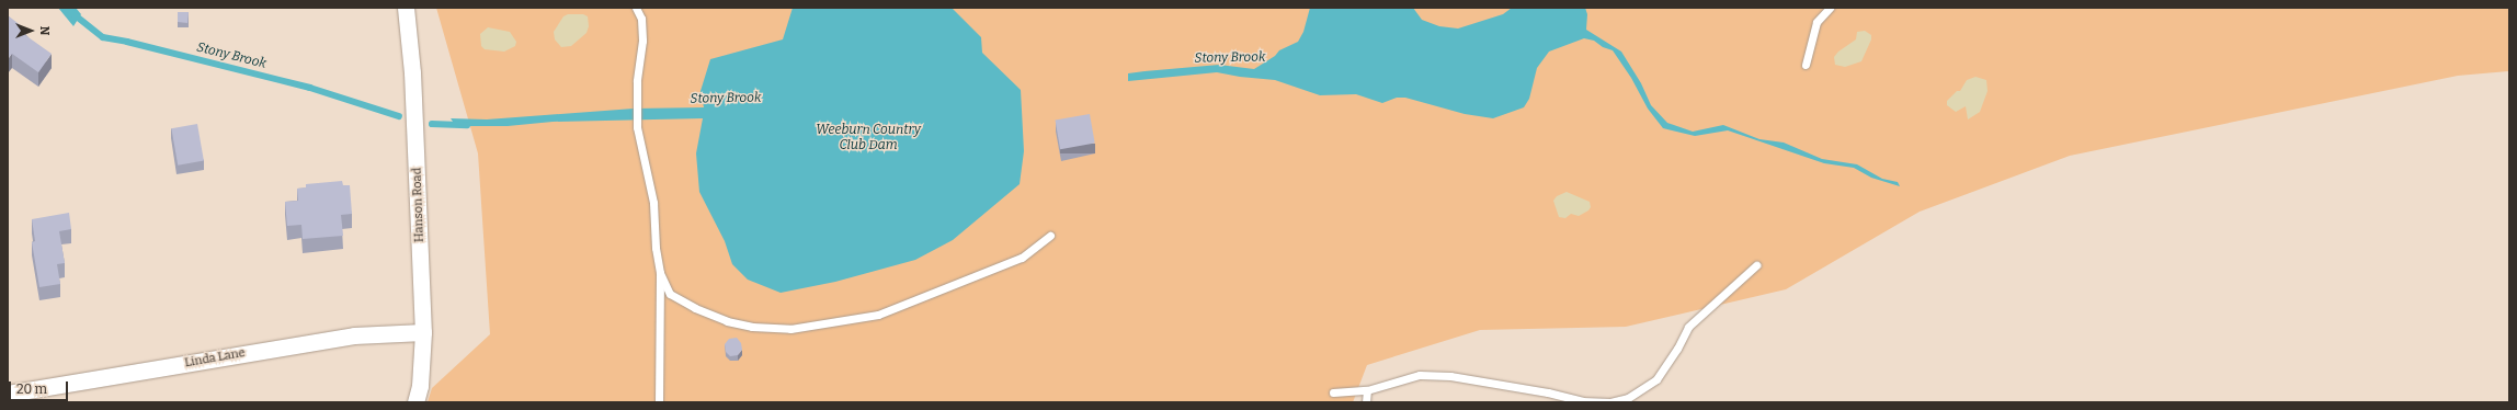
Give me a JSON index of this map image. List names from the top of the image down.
{
  "streets": {
    "street": ["Hanson Road", "Linda Lane"]
  },
  "crossings": [
    ["Hanson Road", "Linda Lane"]
  ],
  "water": ["Stony Brook", "Weeburn Country Club Dam"],
  "scale_bar": "20 m",
  "north": "right"
}
